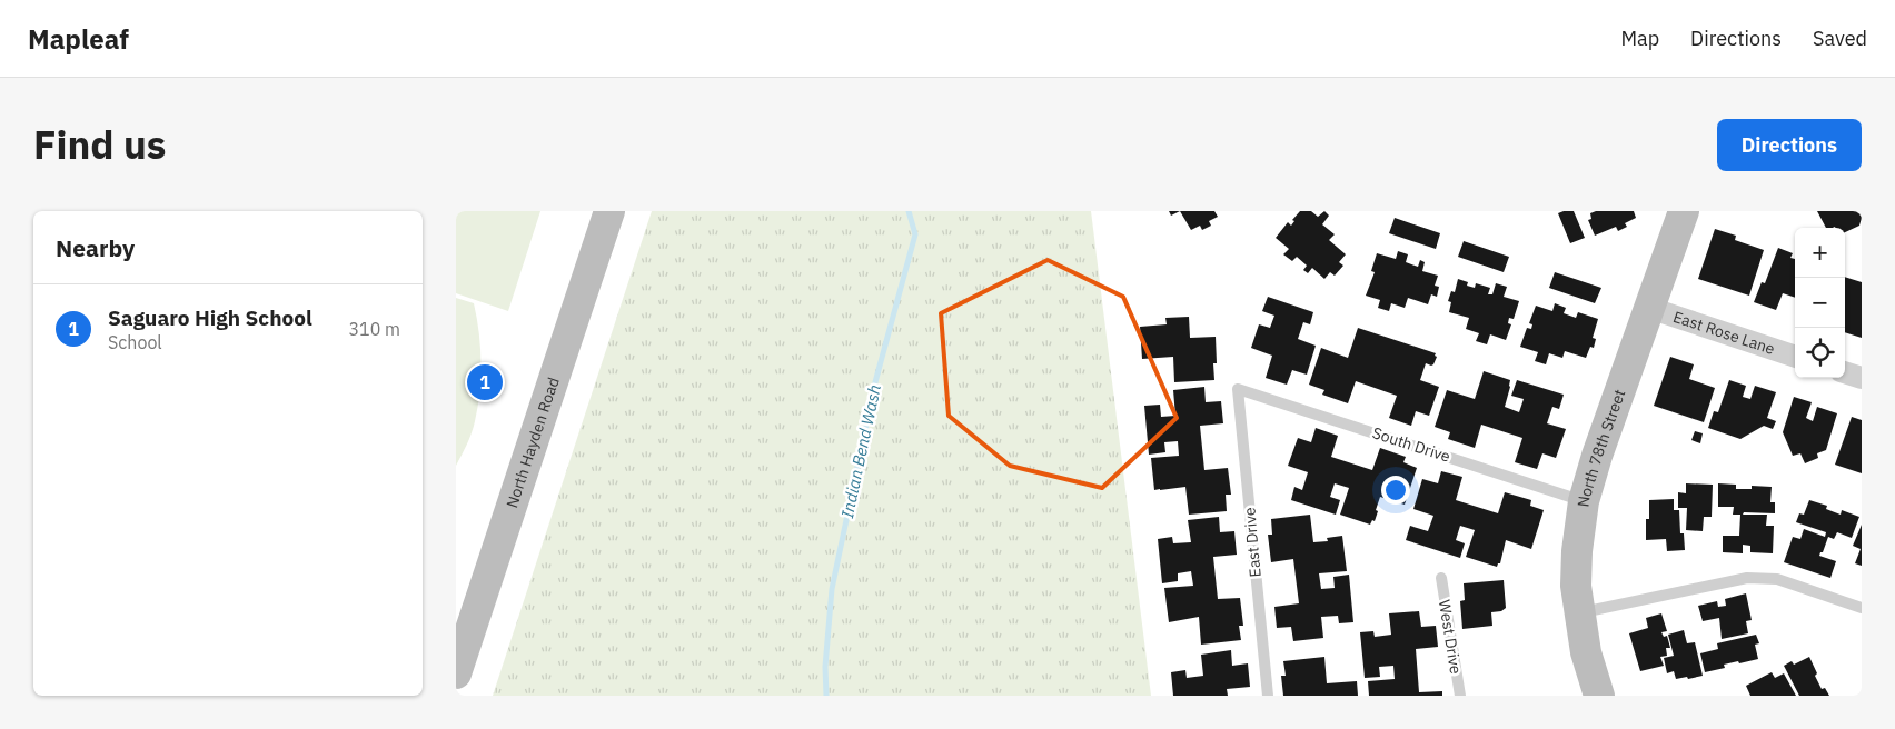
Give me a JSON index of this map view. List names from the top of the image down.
{
  "streets": {
    "street": ["East Rose Lane", "North Hayden Road", "North 78th Street"],
    "lane": ["South Drive", "East Drive", "West Drive"]
  },
  "crossings": [
    ["East Rose Lane", "North 78th Street"],
    ["South Drive", "North 78th Street"],
    ["South Drive", "East Drive"]
  ],
  "water": ["Indian Bend Wash"],
  "page": {
    "header": "Mapleaf",
    "nav": ["Map", "Directions", "Saved"],
    "title": "Find us",
    "buttons": "Directions",
    "heading": "Nearby",
    "map_buttons": ["+", "−"],
    "list": [
      {
        "mark": "1",
        "name": "Saguaro High School",
        "note": "School",
        "value": "310 m"
      }
    ],
    "pins": "1"
  }
}
